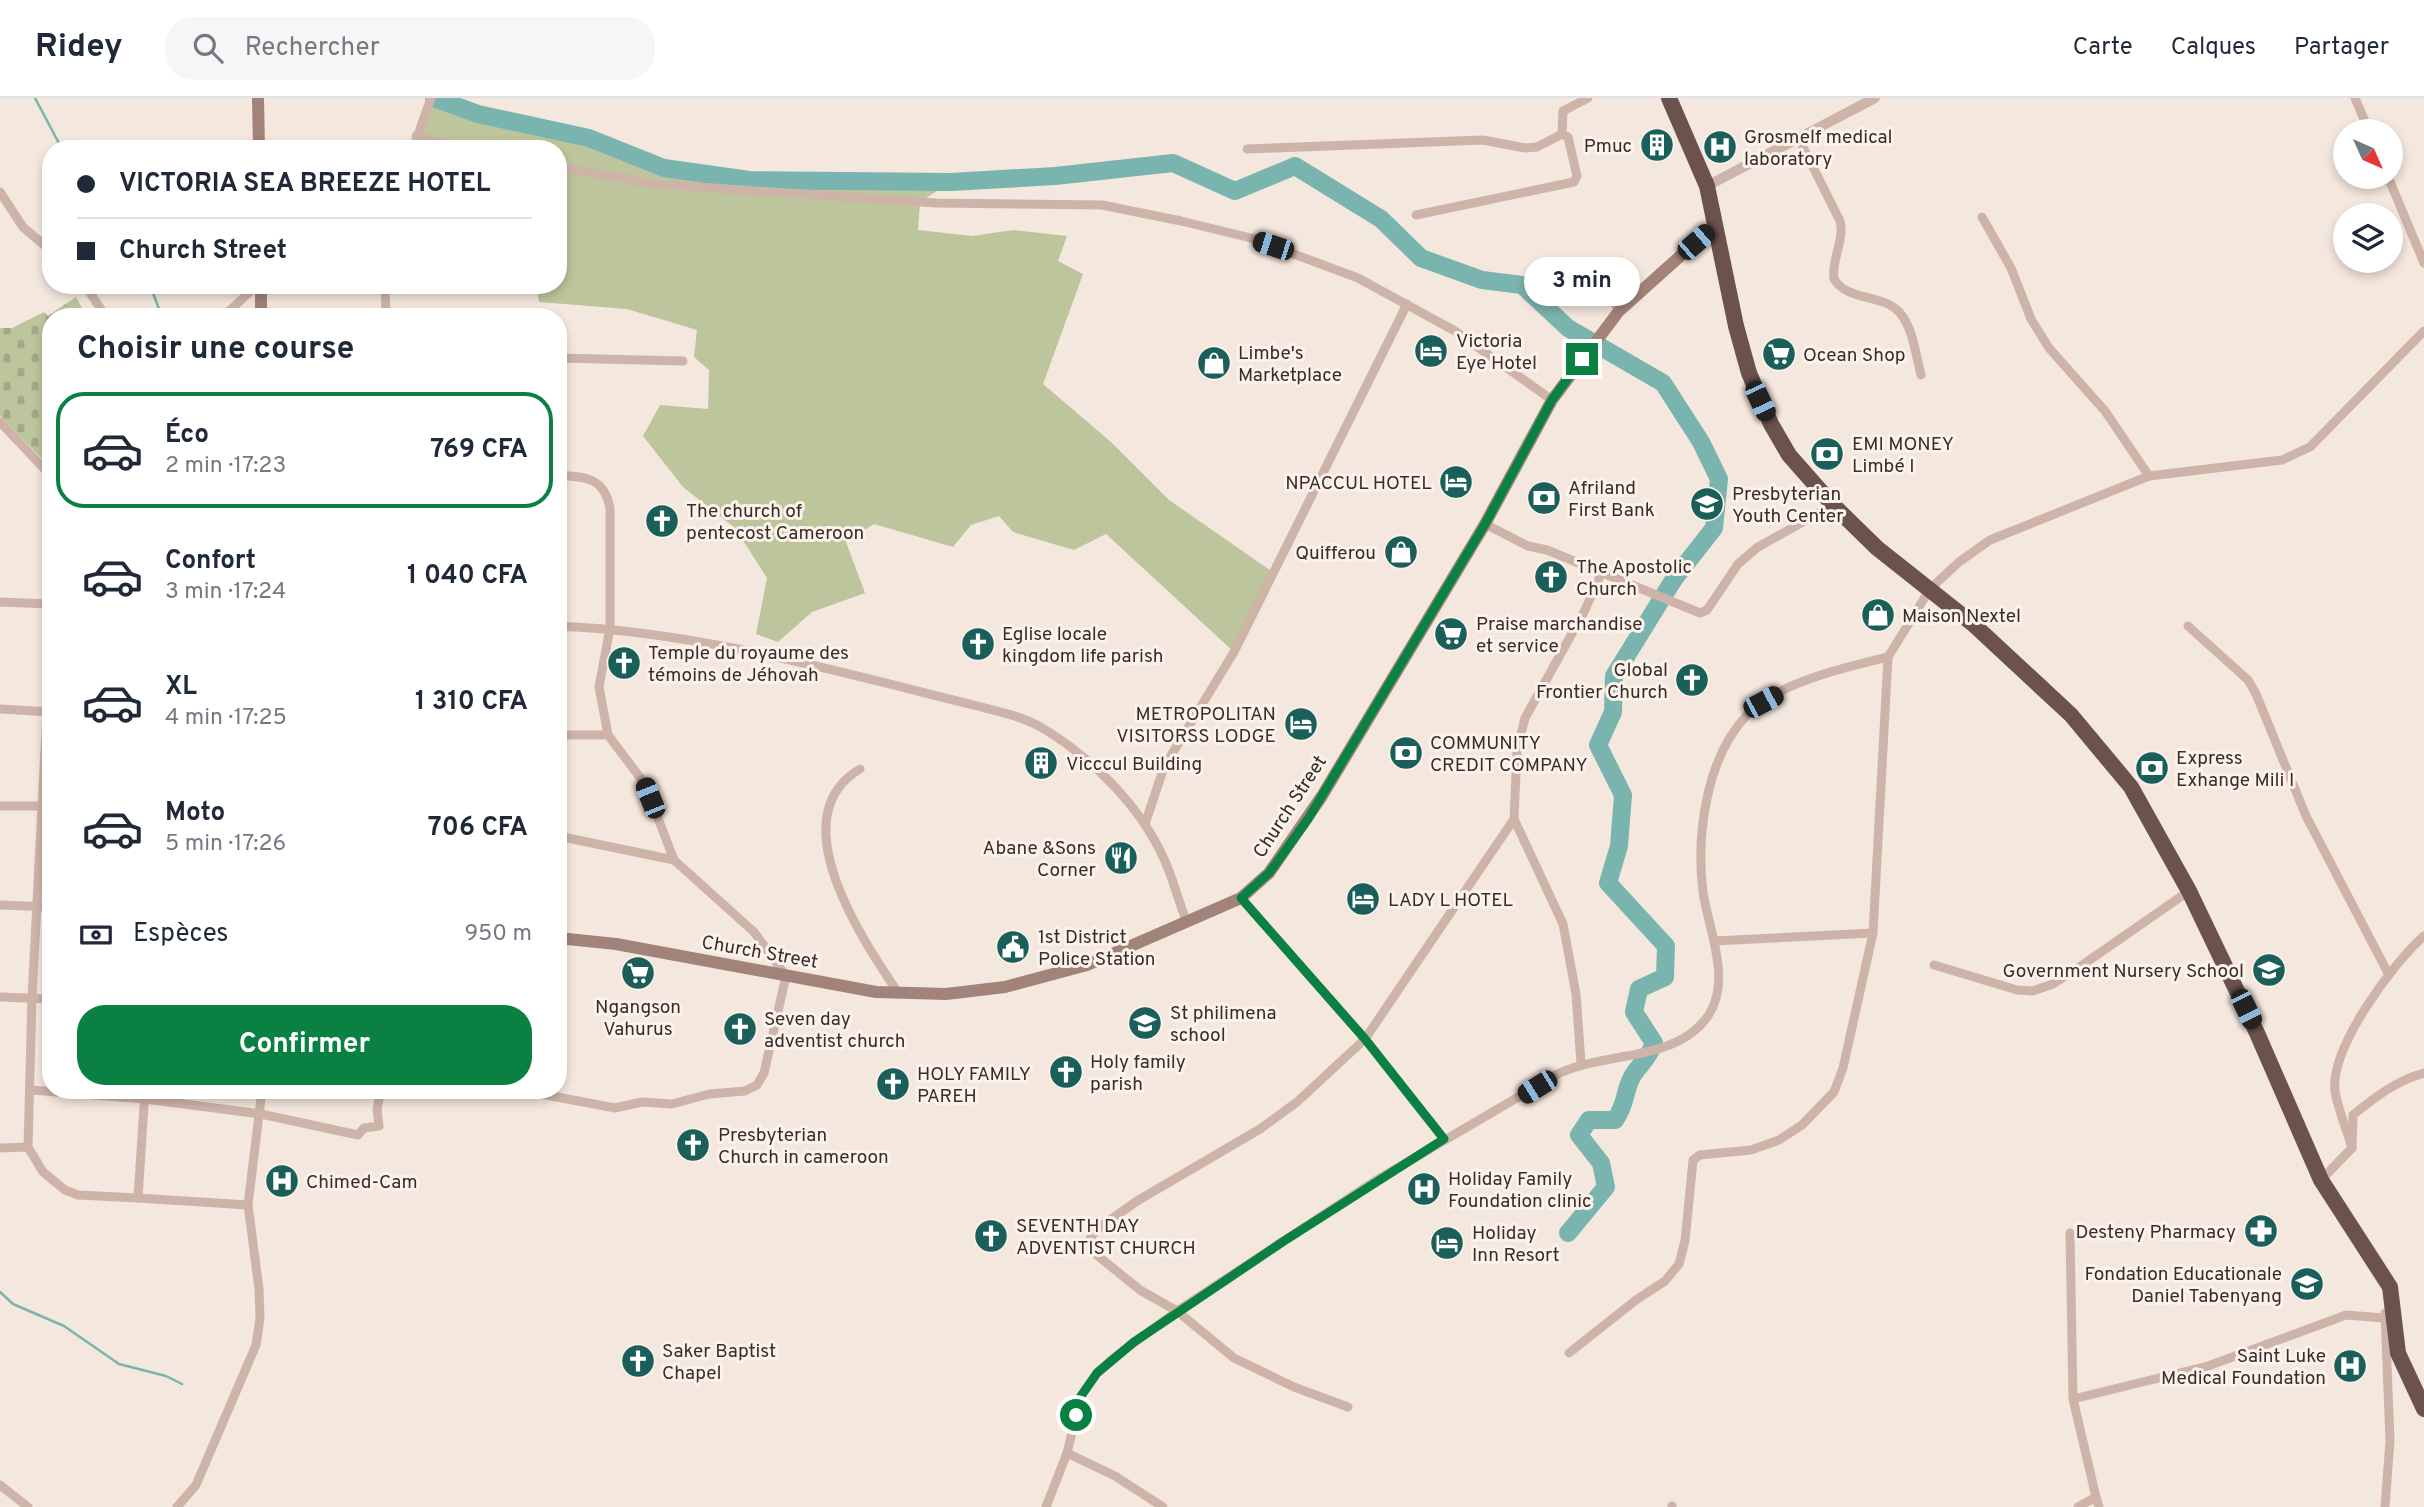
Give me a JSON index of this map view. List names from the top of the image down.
{
  "streets": {
    "main road": ["Church Street"]
  },
  "places": {
    "building": ["Pmuc", "Vicccul Building"],
    "hospital": [
      "Grosmelf medical laboratory",
      "Chimed-Cam",
      "Holiday Family Foundation clinic",
      "Saint Luke Medical Foundation"
    ],
    "hotel": [
      "Victoria Eye Hotel",
      "NPACCUL HOTEL",
      "METROPOLITAN VISITORSS LODGE",
      "LADY L HOTEL",
      "Holiday Inn Resort"
    ],
    "supermarket": ["Ocean Shop", "Praise marchandise et service", "Ngangson Vahurus"],
    "shop": ["Limbe's Marketplace", "Quifferou", "Maison Nextel"],
    "bank": [
      "EMI MONEY Limbé I",
      "Afriland First Bank",
      "COMMUNITY CREDIT COMPANY",
      "Express Exhange Mili I"
    ],
    "school or university": [
      "Presbyterian Youth Center",
      "Government Nursery School",
      "St philimena school",
      "Fondation Educationale Daniel Tabenyang"
    ],
    "church": [
      "The church of pentecost Cameroon",
      "The Apostolic Church",
      "Eglise locale kingdom life parish",
      "Temple du royaume des témoins de Jéhovah",
      "Global Frontier Church",
      "Seven day adventist church",
      "Holy family parish",
      "HOLY FAMILY PAREH",
      "Presbyterian Church in cameroon",
      "SEVENTH DAY ADVENTIST CHURCH",
      "Saker Baptist Chapel"
    ],
    "restaurant": ["Abane &Sons Corner"],
    "public building": ["1st District Police Station"],
    "pharmacy": ["Desteny Pharmacy"]
  },
  "north": "bottom right",
  "page": {
    "header": "Ridey",
    "search": "Rechercher",
    "nav": ["Carte", "Calques", "Partager"],
    "banner": ["VICTORIA SEA BREEZE HOTEL", "Church Street"],
    "bubble": "3 min",
    "heading": "Choisir une course",
    "list": [
      {
        "name": "Éco",
        "note": "2 min · 17:23",
        "value": "769 CFA"
      },
      {
        "name": "Confort",
        "note": "3 min · 17:24",
        "value": "1 040 CFA"
      },
      {
        "name": "XL",
        "note": "4 min · 17:25",
        "value": "1 310 CFA"
      },
      {
        "name": "Moto",
        "note": "5 min · 17:26",
        "value": "706 CFA"
      }
    ],
    "pay": ["Espèces", "950 m"],
    "buttons": "Confirmer"
  }
}
